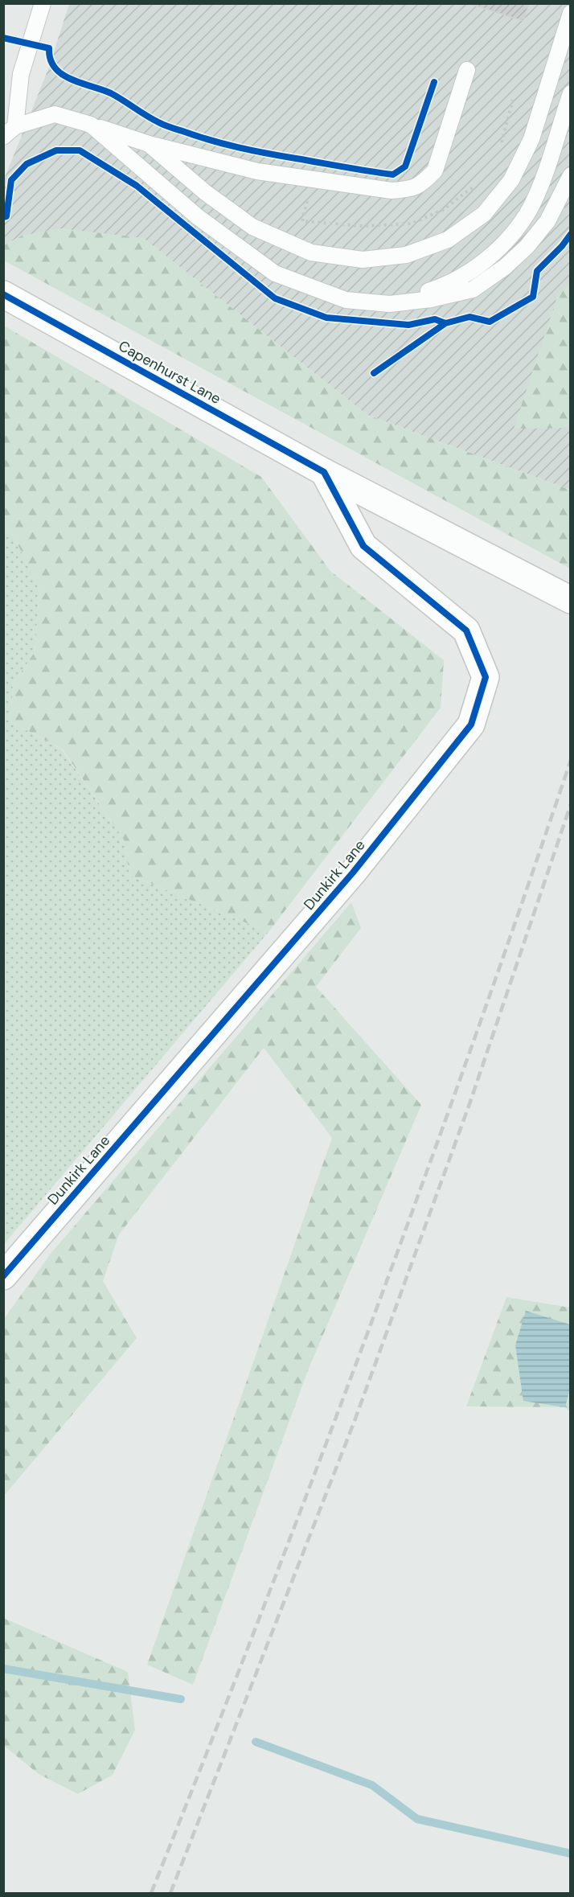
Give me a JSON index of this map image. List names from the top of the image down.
{
  "streets": {
    "street": ["Capenhurst Lane", "Dunkirk Lane"]
  },
  "crossings": [
    ["Capenhurst Lane", "Dunkirk Lane"]
  ]
}
